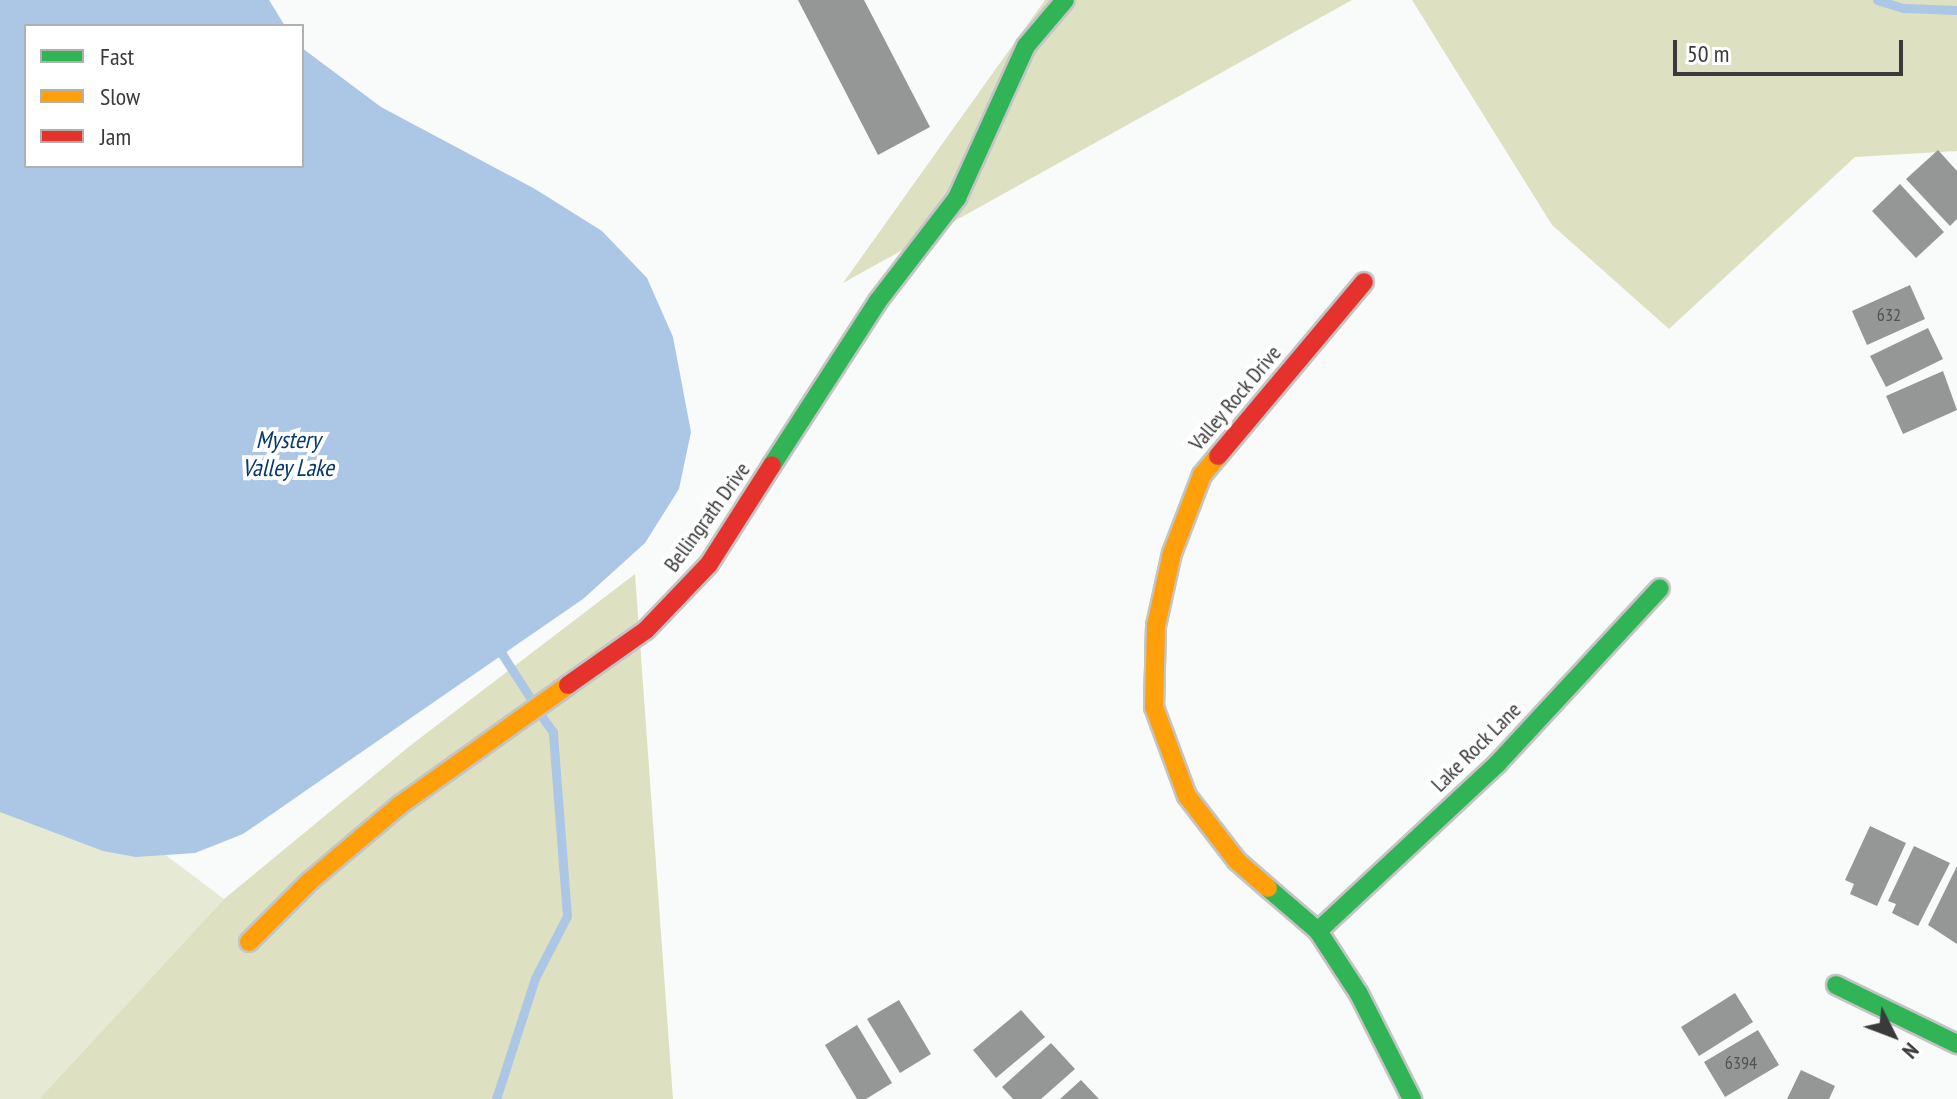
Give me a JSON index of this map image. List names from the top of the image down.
{
  "streets": {
    "street": ["Valley Rock Drive", "Bellingrath Drive", "Lake Rock Lane"]
  },
  "crossings": [
    ["Valley Rock Drive", "Lake Rock Lane"]
  ],
  "water": ["Mystery Valley Lake"],
  "house_numbers": ["632", "6394"],
  "legend": ["Fast", "Slow", "Jam"],
  "scale_bar": "50 m",
  "north": "bottom right"
}
